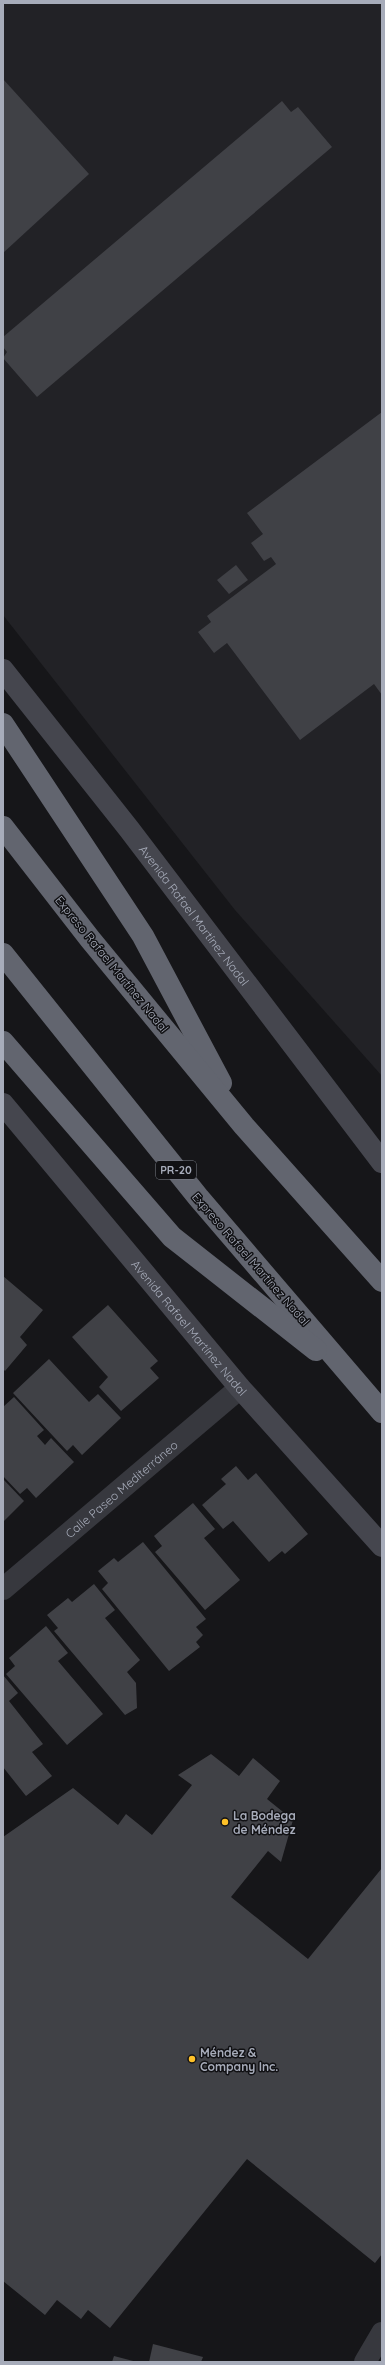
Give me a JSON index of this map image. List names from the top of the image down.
{
  "streets": {
    "highway": ["Expreso Rafael Martínez Nadal", "PR-20"],
    "main road": ["Avenida Rafael Martínez Nadal"],
    "street": ["Calle Paseo Mediterráneo"]
  },
  "crossings": [
    ["Avenida Rafael Martínez Nadal", "Calle Paseo Mediterráneo"]
  ],
  "places": ["La Bodega de Méndez", "Méndez & Company Inc."]
}
